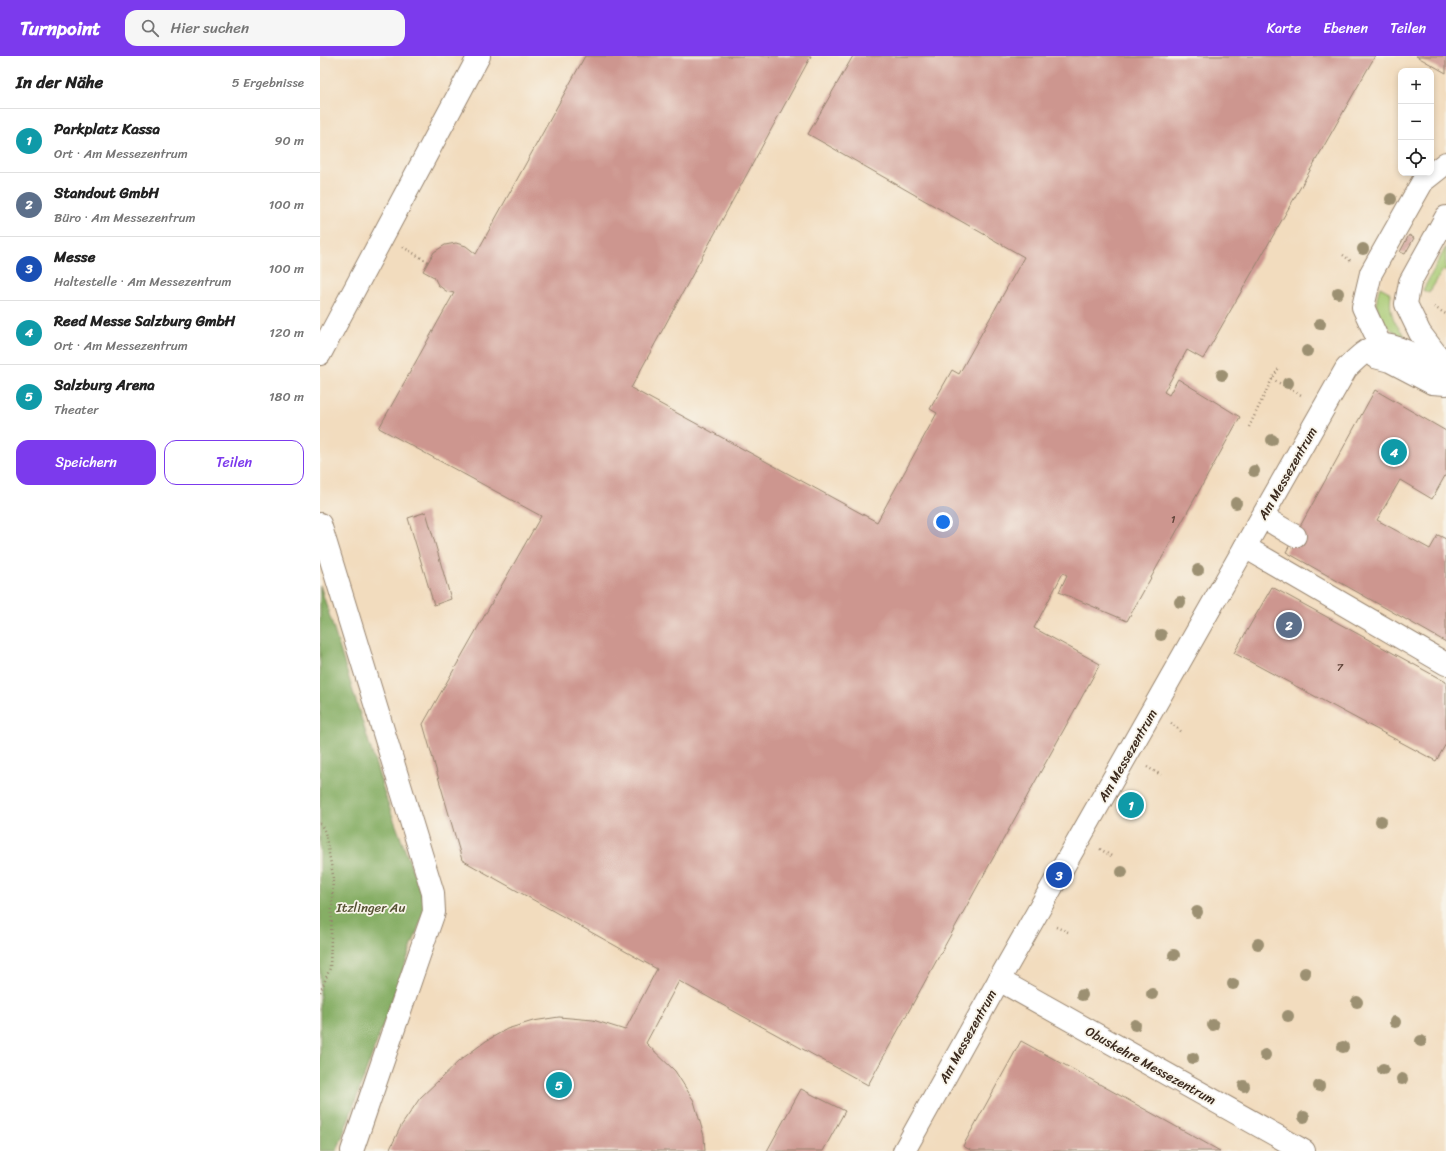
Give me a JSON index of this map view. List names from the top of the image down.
{
  "streets": {
    "street": ["Am Messezentrum", "Obuskehre Messezentrum"]
  },
  "crossings": [
    ["Am Messezentrum", "Obuskehre Messezentrum"]
  ],
  "parks": ["Itzlinger Au"],
  "house_numbers": ["1", "7"],
  "page": {
    "header": "Turnpoint",
    "search": "Hier suchen",
    "nav": ["Karte", "Ebenen", "Teilen"],
    "heading": ["In der Nähe", "5 Ergebnisse"],
    "map_buttons": ["+", "−"],
    "list": [
      {
        "mark": "1",
        "name": "Parkplatz Kassa",
        "note": "Ort · Am Messezentrum",
        "value": "90 m"
      },
      {
        "mark": "2",
        "name": "Standout GmbH",
        "note": "Büro · Am Messezentrum",
        "value": "100 m"
      },
      {
        "mark": "3",
        "name": "Messe",
        "note": "Haltestelle · Am Messezentrum",
        "value": "100 m"
      },
      {
        "mark": "4",
        "name": "Reed Messe Salzburg GmbH",
        "note": "Ort · Am Messezentrum",
        "value": "120 m"
      },
      {
        "mark": "5",
        "name": "Salzburg Arena",
        "note": "Theater",
        "value": "180 m"
      }
    ],
    "buttons": ["Speichern", "Teilen"],
    "pins": [
      "4",
      "2",
      "1",
      "3",
      "5"
    ]
  }
}
